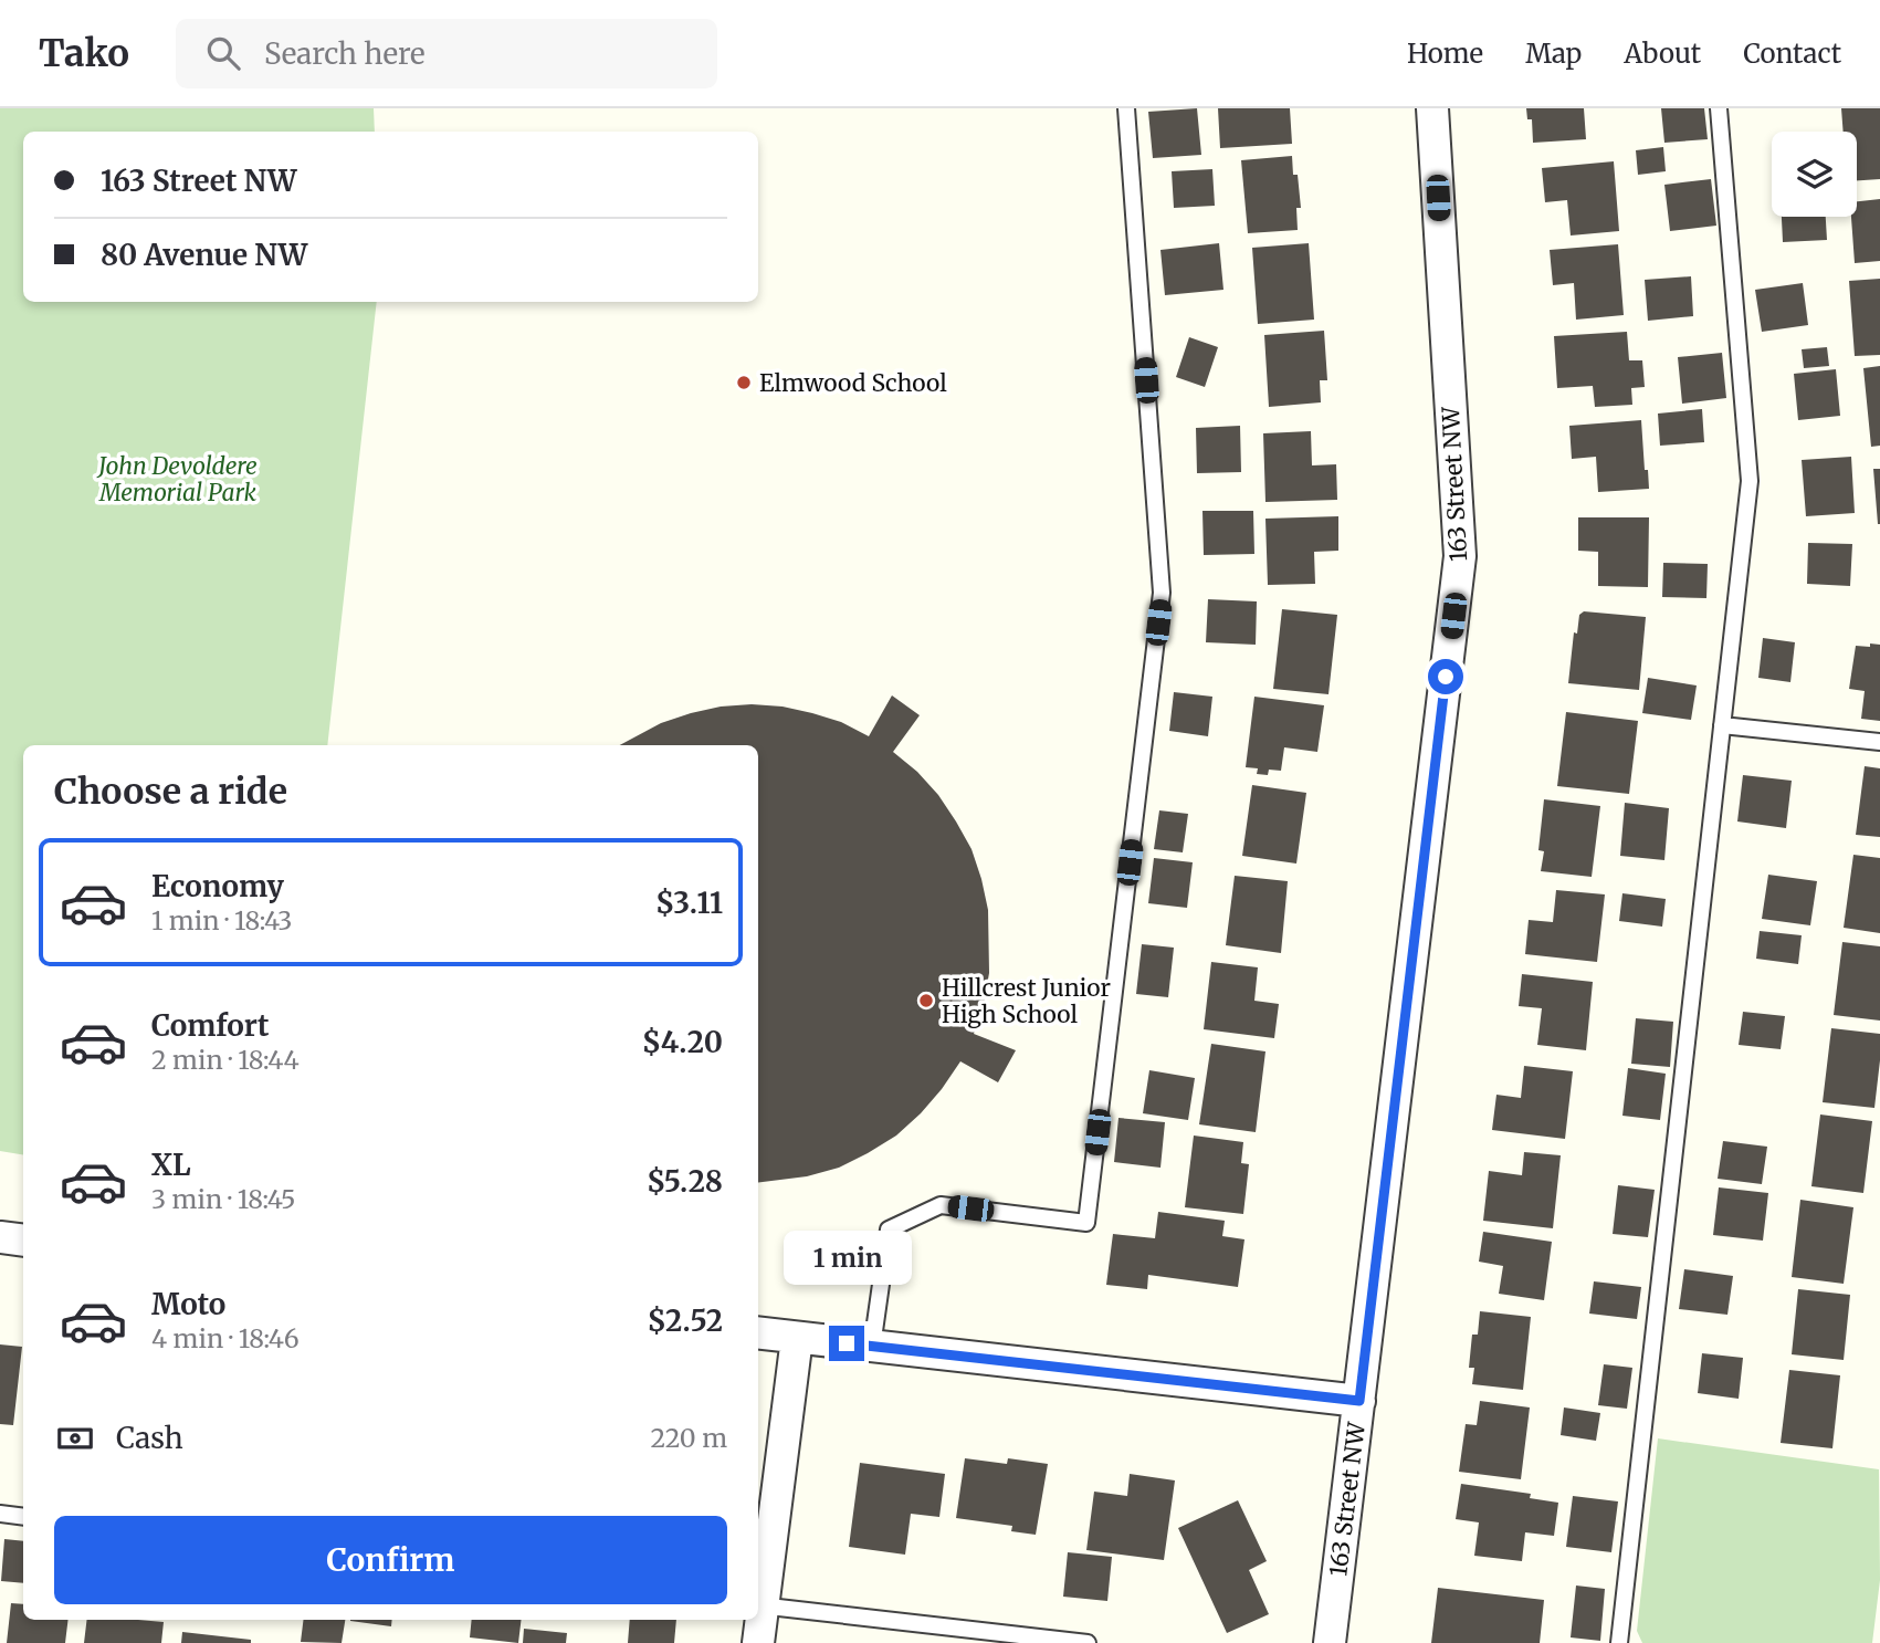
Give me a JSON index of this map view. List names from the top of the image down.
{
  "streets": {
    "street": ["163 Street NW"]
  },
  "parks": ["John Devoldere Memorial Park"],
  "places": ["Elmwood School", "Hillcrest Junior High School"],
  "page": {
    "header": "Tako",
    "search": "Search here",
    "nav": [
      "Home",
      "Map",
      "About",
      "Contact"
    ],
    "banner": ["163 Street NW", "80 Avenue NW"],
    "heading": "Choose a ride",
    "list": [
      {
        "name": "Economy",
        "note": "1 min · 18:43",
        "value": "$3.11"
      },
      {
        "name": "Comfort",
        "note": "2 min · 18:44",
        "value": "$4.20"
      },
      {
        "name": "XL",
        "note": "3 min · 18:45",
        "value": "$5.28"
      },
      {
        "name": "Moto",
        "note": "4 min · 18:46",
        "value": "$2.52"
      }
    ],
    "bubble": "1 min",
    "pay": ["Cash", "220 m"],
    "buttons": "Confirm"
  }
}
